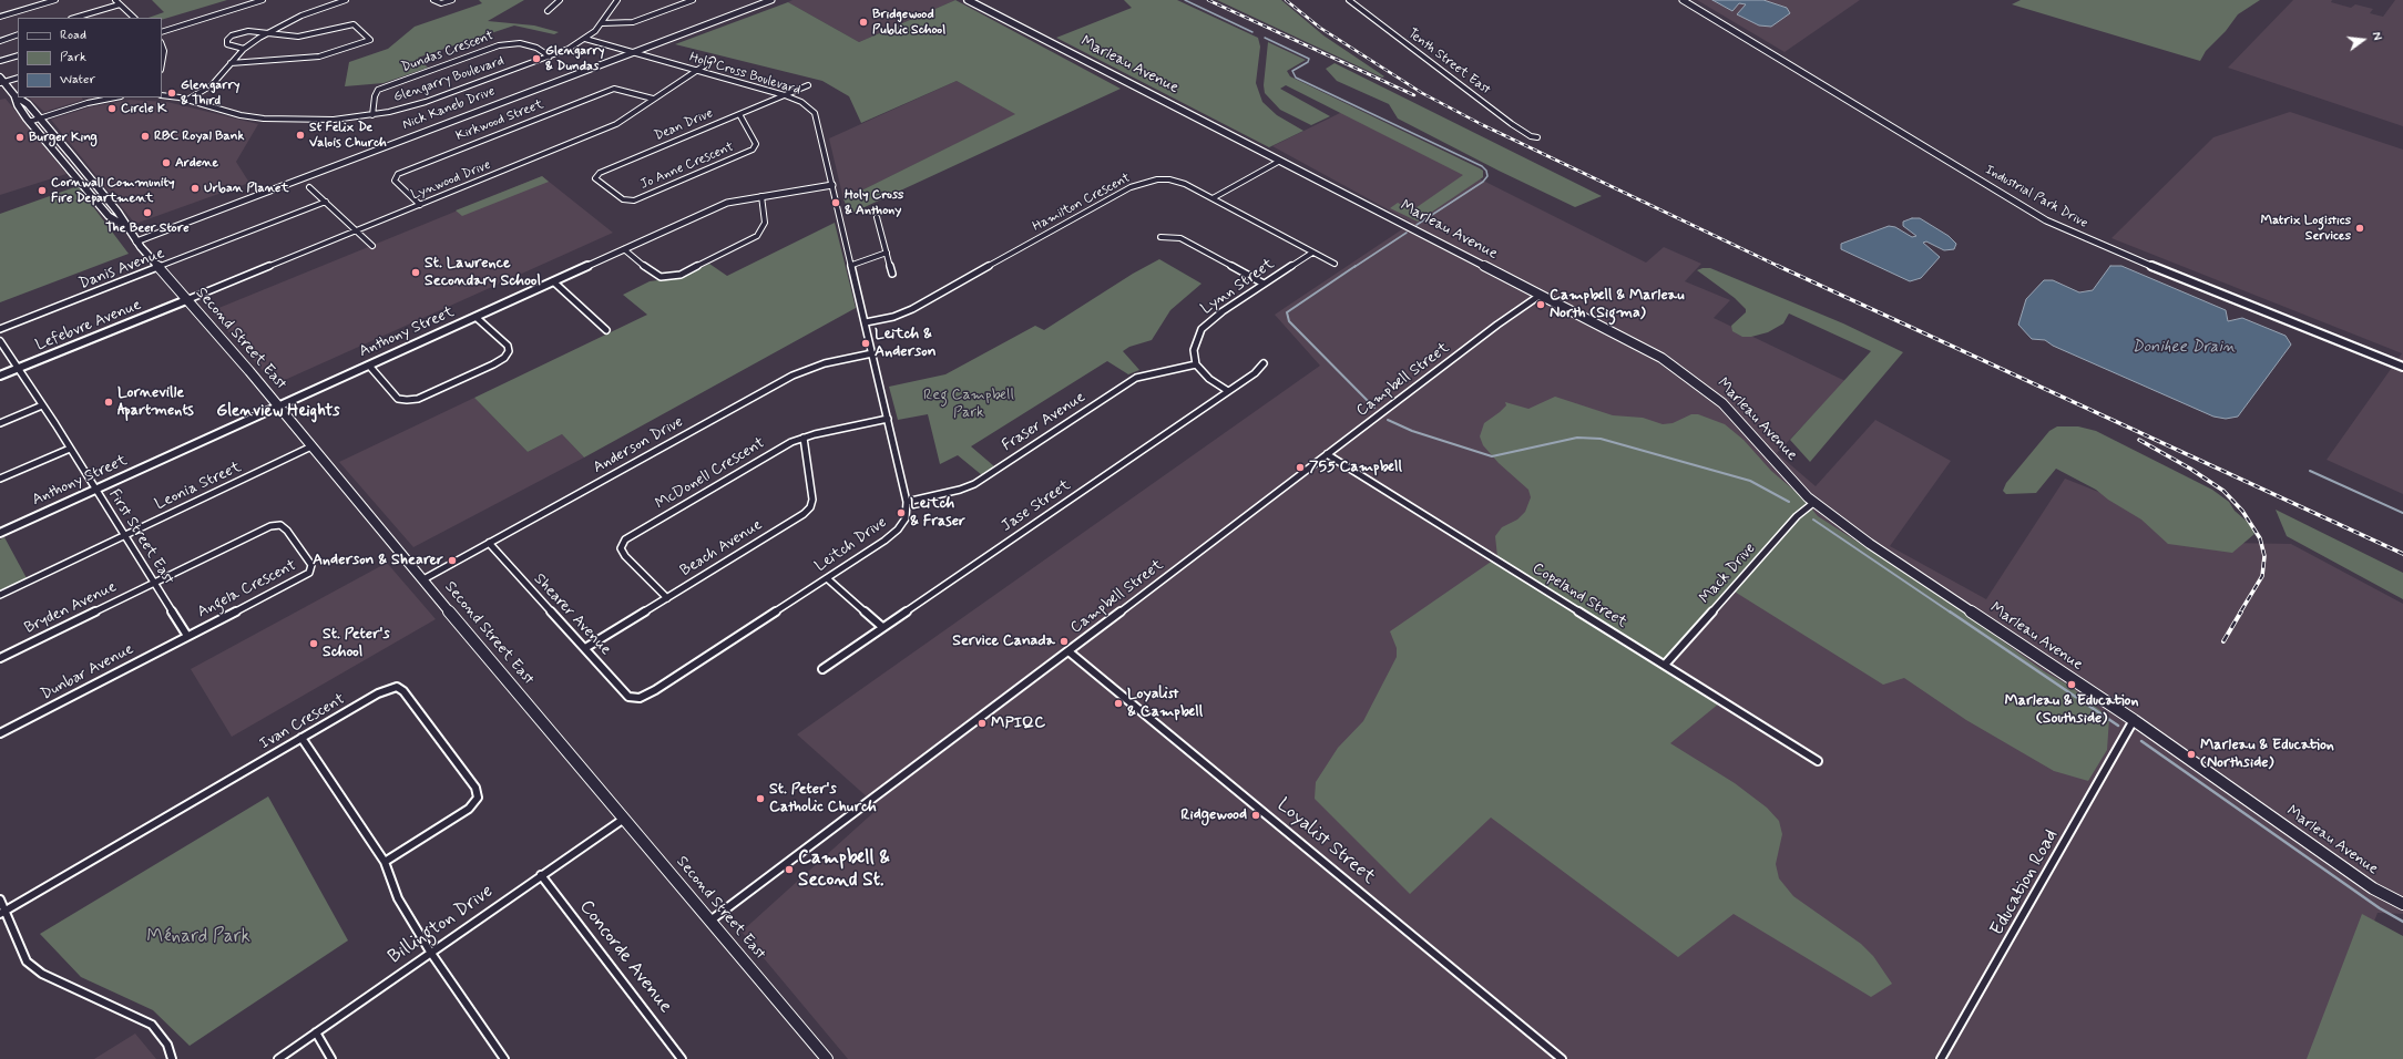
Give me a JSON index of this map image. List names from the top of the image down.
{
  "streets": {
    "main road": ["Marleau Avenue", "Second Street East"],
    "street": [
      "Dundas Crescent",
      "Tenth Street East",
      "Holy Cross Boulevard",
      "Glengarry Boulevard",
      "Nick Kaneb Drive",
      "Kirkwood Street",
      "Dean Drive",
      "Jo Anne Crescent",
      "Lynwood Drive",
      "Industrial Park Drive",
      "Hamilton Crescent",
      "Danis Avenue",
      "Lynn Street",
      "Lefebvre Avenue",
      "Anthony Street",
      "Campbell Street",
      "Fraser Avenue",
      "Anderson Drive",
      "McDonell Crescent",
      "Leonia Street",
      "Jase Street",
      "First Street East",
      "Leitch Drive",
      "Beach Avenue",
      "Mack Drive",
      "Angela Crescent",
      "Copeland Street",
      "Bryden Avenue",
      "Shearer Avenue",
      "Dunbar Avenue",
      "Ivan Crescent",
      "Loyalist Street",
      "Education Road",
      "Billington Drive",
      "Concorde Avenue"
    ]
  },
  "crossings": [
    ["Dundas Crescent", "Glengarry Boulevard"],
    ["Marleau Avenue", "Campbell Street"],
    ["Marleau Avenue", "Mack Drive"],
    ["Marleau Avenue", "Education Road"],
    ["Holy Cross Boulevard", "Glengarry Boulevard"],
    ["Holy Cross Boulevard", "Nick Kaneb Drive"],
    ["Holy Cross Boulevard", "Dean Drive"],
    ["Holy Cross Boulevard", "Lynwood Drive"],
    ["Holy Cross Boulevard", "Hamilton Crescent"],
    ["Holy Cross Boulevard", "Anthony Street"],
    ["Holy Cross Boulevard", "Leitch Drive"],
    ["Nick Kaneb Drive", "Second Street East"],
    ["Kirkwood Street", "Lynwood Drive"],
    ["Dean Drive", "Jo Anne Crescent"],
    ["Lynwood Drive", "Lefebvre Avenue"],
    ["Lynwood Drive", "Second Street East"],
    ["Hamilton Crescent", "Lynn Street"],
    ["Hamilton Crescent", "Leitch Drive"],
    ["Danis Avenue", "Second Street East"],
    ["Lynn Street", "Fraser Avenue"],
    ["Lefebvre Avenue", "Second Street East"],
    ["Lefebvre Avenue", "First Street East"],
    ["Anthony Street", "Second Street East"],
    ["Anthony Street", "First Street East"],
    ["Second Street East", "Campbell Street"],
    ["Second Street East", "Anderson Drive"],
    ["Second Street East", "Leonia Street"],
    ["Second Street East", "Billington Drive"],
    ["Campbell Street", "Copeland Street"],
    ["Campbell Street", "Loyalist Street"],
    ["Fraser Avenue", "Leitch Drive"],
    ["Anderson Drive", "Leitch Drive"],
    ["Anderson Drive", "Shearer Avenue"],
    ["McDonell Crescent", "Leitch Drive"],
    ["McDonell Crescent", "Beach Avenue"],
    ["Leonia Street", "First Street East"],
    ["First Street East", "Angela Crescent"],
    ["First Street East", "Bryden Avenue"],
    ["First Street East", "Dunbar Avenue"],
    ["Leitch Drive", "Shearer Avenue"],
    ["Beach Avenue", "Shearer Avenue"],
    ["Mack Drive", "Copeland Street"],
    ["Angela Crescent", "Bryden Avenue"],
    ["Angela Crescent", "Dunbar Avenue"],
    ["Billington Drive", "Concorde Avenue"]
  ],
  "districts": ["Glenview Heights"],
  "water": ["Donihee Drain"],
  "parks": ["Reg Campbell Park", "Ménard Park"],
  "places": [
    "Bridgewood Public School",
    "Glengarry & Dundas",
    "Glengarry & Third",
    "Circle K",
    "St Felix De Valois Church",
    "RBC Royal Bank",
    "Burger King",
    "Ardene",
    "Urban Planet",
    "Cornwall Community Fire Department",
    "Holy Cross & Anthony",
    "The Beer Store",
    "Matrix Logistics Services",
    "St. Lawrence Secondary School",
    "Campbell & Marleau North (Sigma)",
    "Leitch & Anderson",
    "Lorneville Apartments",
    "755 Campbell",
    "Leitch & Fraser",
    "Anderson & Shearer",
    "Service Canada",
    "St. Peter's School",
    "Marleau & Education (Southside)",
    "Loyalist & Campbell",
    "MPIQC",
    "Marleau & Education (Northside)",
    "St. Peter's Catholic Church",
    "Ridgewood",
    "Campbell & Second St."
  ],
  "legend": ["Road", "Park", "Water"],
  "north": "right"
}
